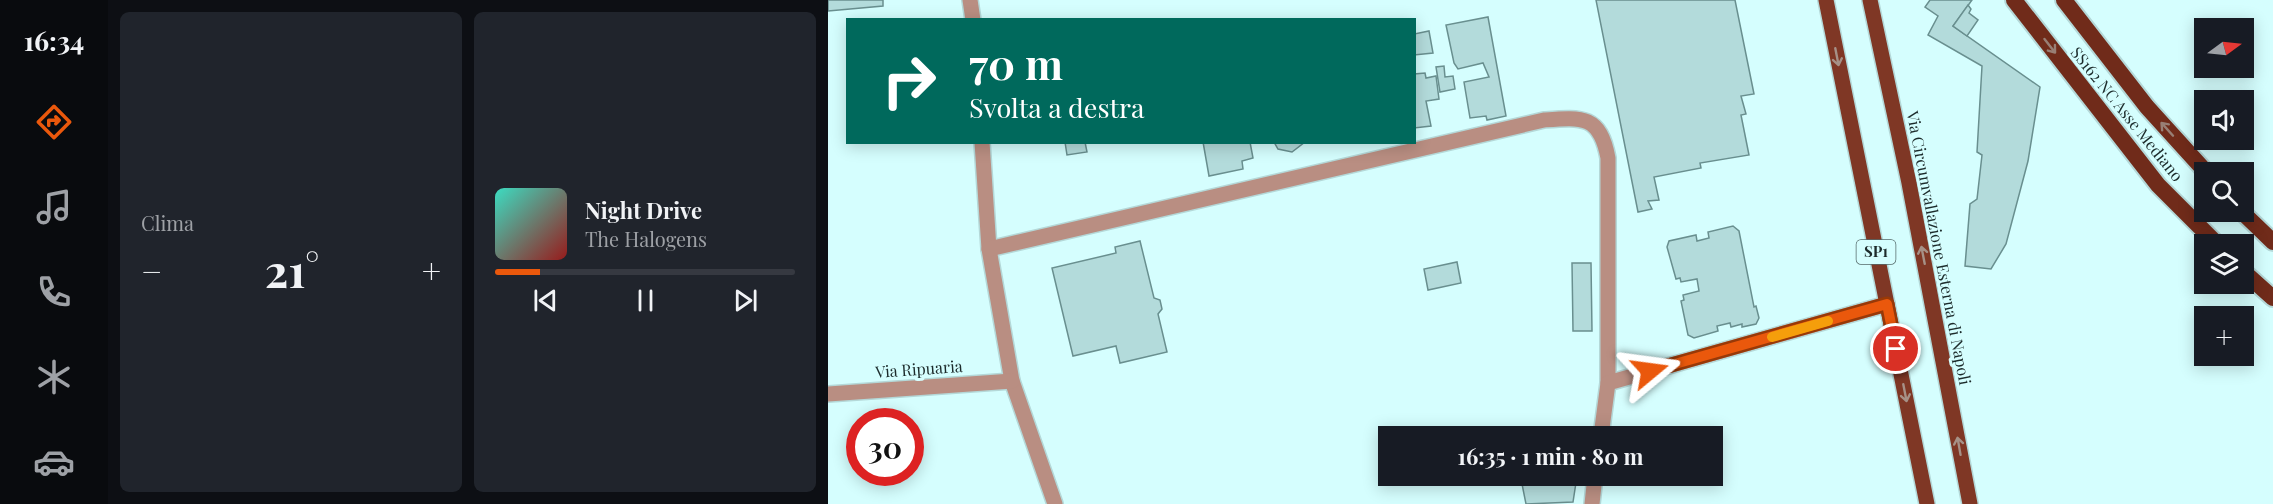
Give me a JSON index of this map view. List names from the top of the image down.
{
  "streets": {
    "highway": ["SS162 NC Asse Mediano"],
    "main road": ["Via Circumvallazione Esterna di Napoli", "SP1"],
    "street": ["Via Ripuaria"]
  },
  "north": "right",
  "page": {
    "tabs": "16:34",
    "tile": "Clima",
    "map_buttons": "+",
    "turn": ["70 m", "Svolta a destra"],
    "song": ["Night Drive", "The Halogens"],
    "heat": ["−", "21°", "+"],
    "limit": "30",
    "trip": "16:35 · 1 min · 80 m"
  }
}
